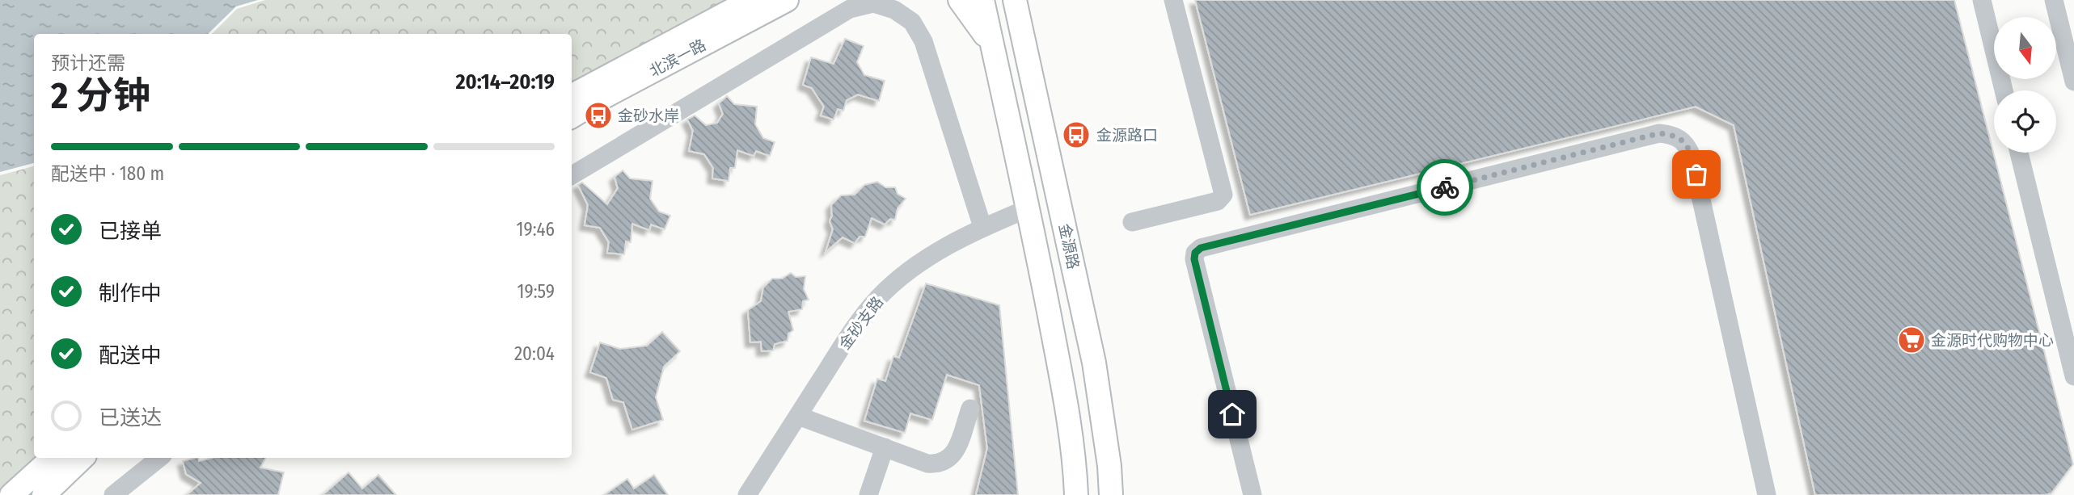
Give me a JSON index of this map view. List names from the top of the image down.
{
  "streets": {
    "main road": ["北滨一路", "金源路"],
    "street": ["金砂支路"]
  },
  "crossings": [
    ["金源路", "金砂支路"]
  ],
  "places": {
    "bus stop": ["金砂水岸", "金源路口"],
    "supermarket": ["金源时代购物中心"]
  },
  "north": "bottom",
  "page": {
    "heading": ["2 分钟", "预计还需", "20:14–20:19"],
    "bar": "配送中 · 180 m",
    "list": [
      ["已接单", "19:46"],
      ["制作中", "19:59"],
      ["配送中", "20:04"],
      "已送达"
    ]
  }
}
